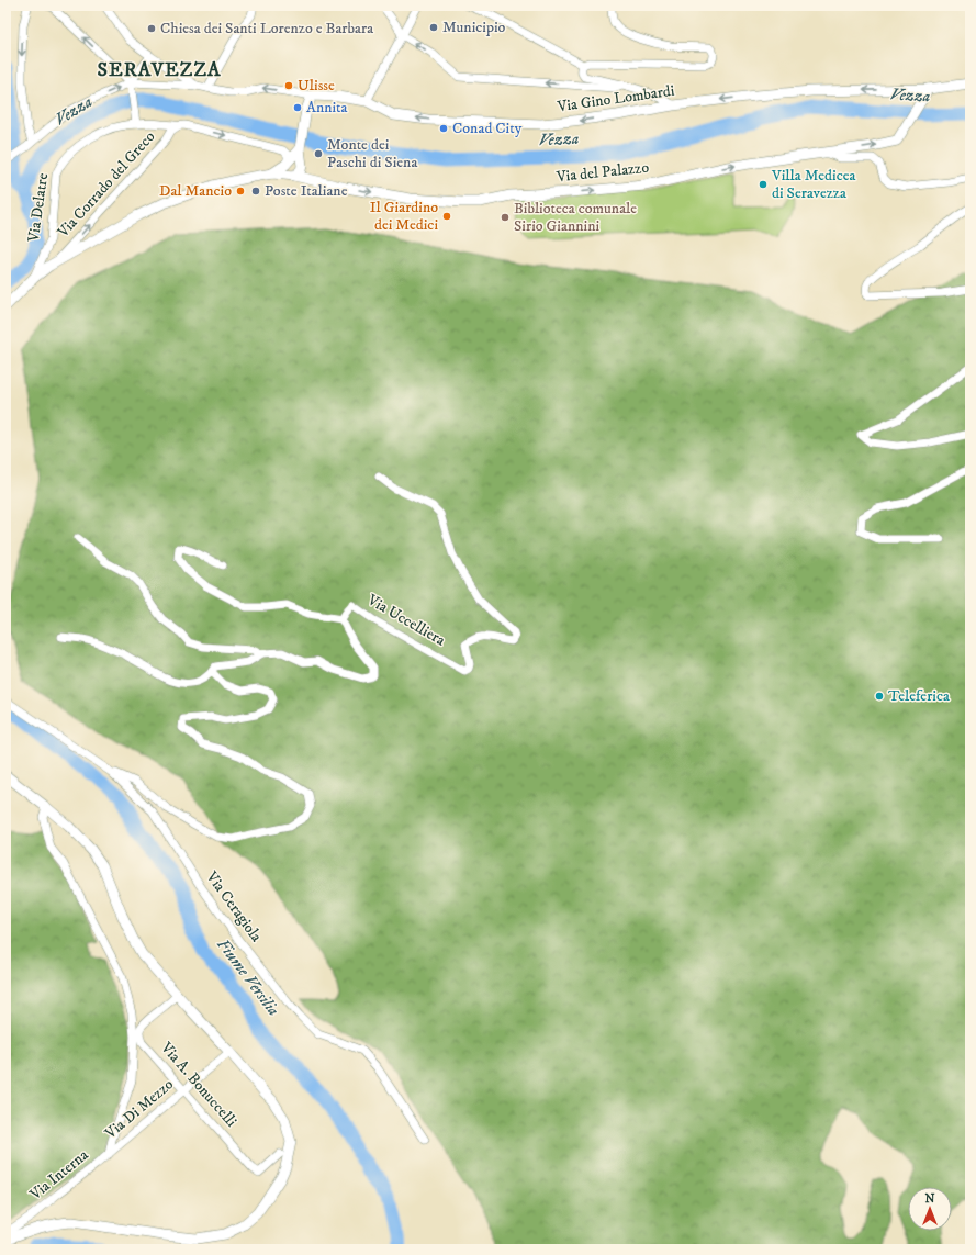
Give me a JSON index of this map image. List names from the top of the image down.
{
  "streets": {
    "main road": ["Via Gino Lombardi", "Via del Palazzo"],
    "street": [
      "Via Corrado del Greco",
      "Via Delatre",
      "Via Uccelliera",
      "Via Ceragiola",
      "Via A. Bonuccelli",
      "Via Di Mezzo",
      "Via Interna"
    ]
  },
  "crossings": [
    ["Via Gino Lombardi", "Via del Palazzo"],
    ["Via Corrado del Greco", "Via Delatre"],
    ["Via A. Bonuccelli", "Via Di Mezzo"],
    ["Via Di Mezzo", "Via Interna"]
  ],
  "one_way": ["Via Gino Lombardi", "Via del Palazzo", "Via Corrado del Greco"],
  "districts": ["SERAVEZZA"],
  "water": ["Vezza", "Fiume Versilia"],
  "places": [
    "Municipio",
    "Chiesa dei Santi Lorenzo e Barbara",
    "Ulisse",
    "Annita",
    "Conad City",
    "Monte dei Paschi di Siena",
    "Villa Medicea di Seravezza",
    "Dal Mancio",
    "Poste Italiane",
    "Il Giardino dei Medici",
    "Biblioteca comunale Sirio Giannini",
    "Teleferica"
  ],
  "north": "top"
}
